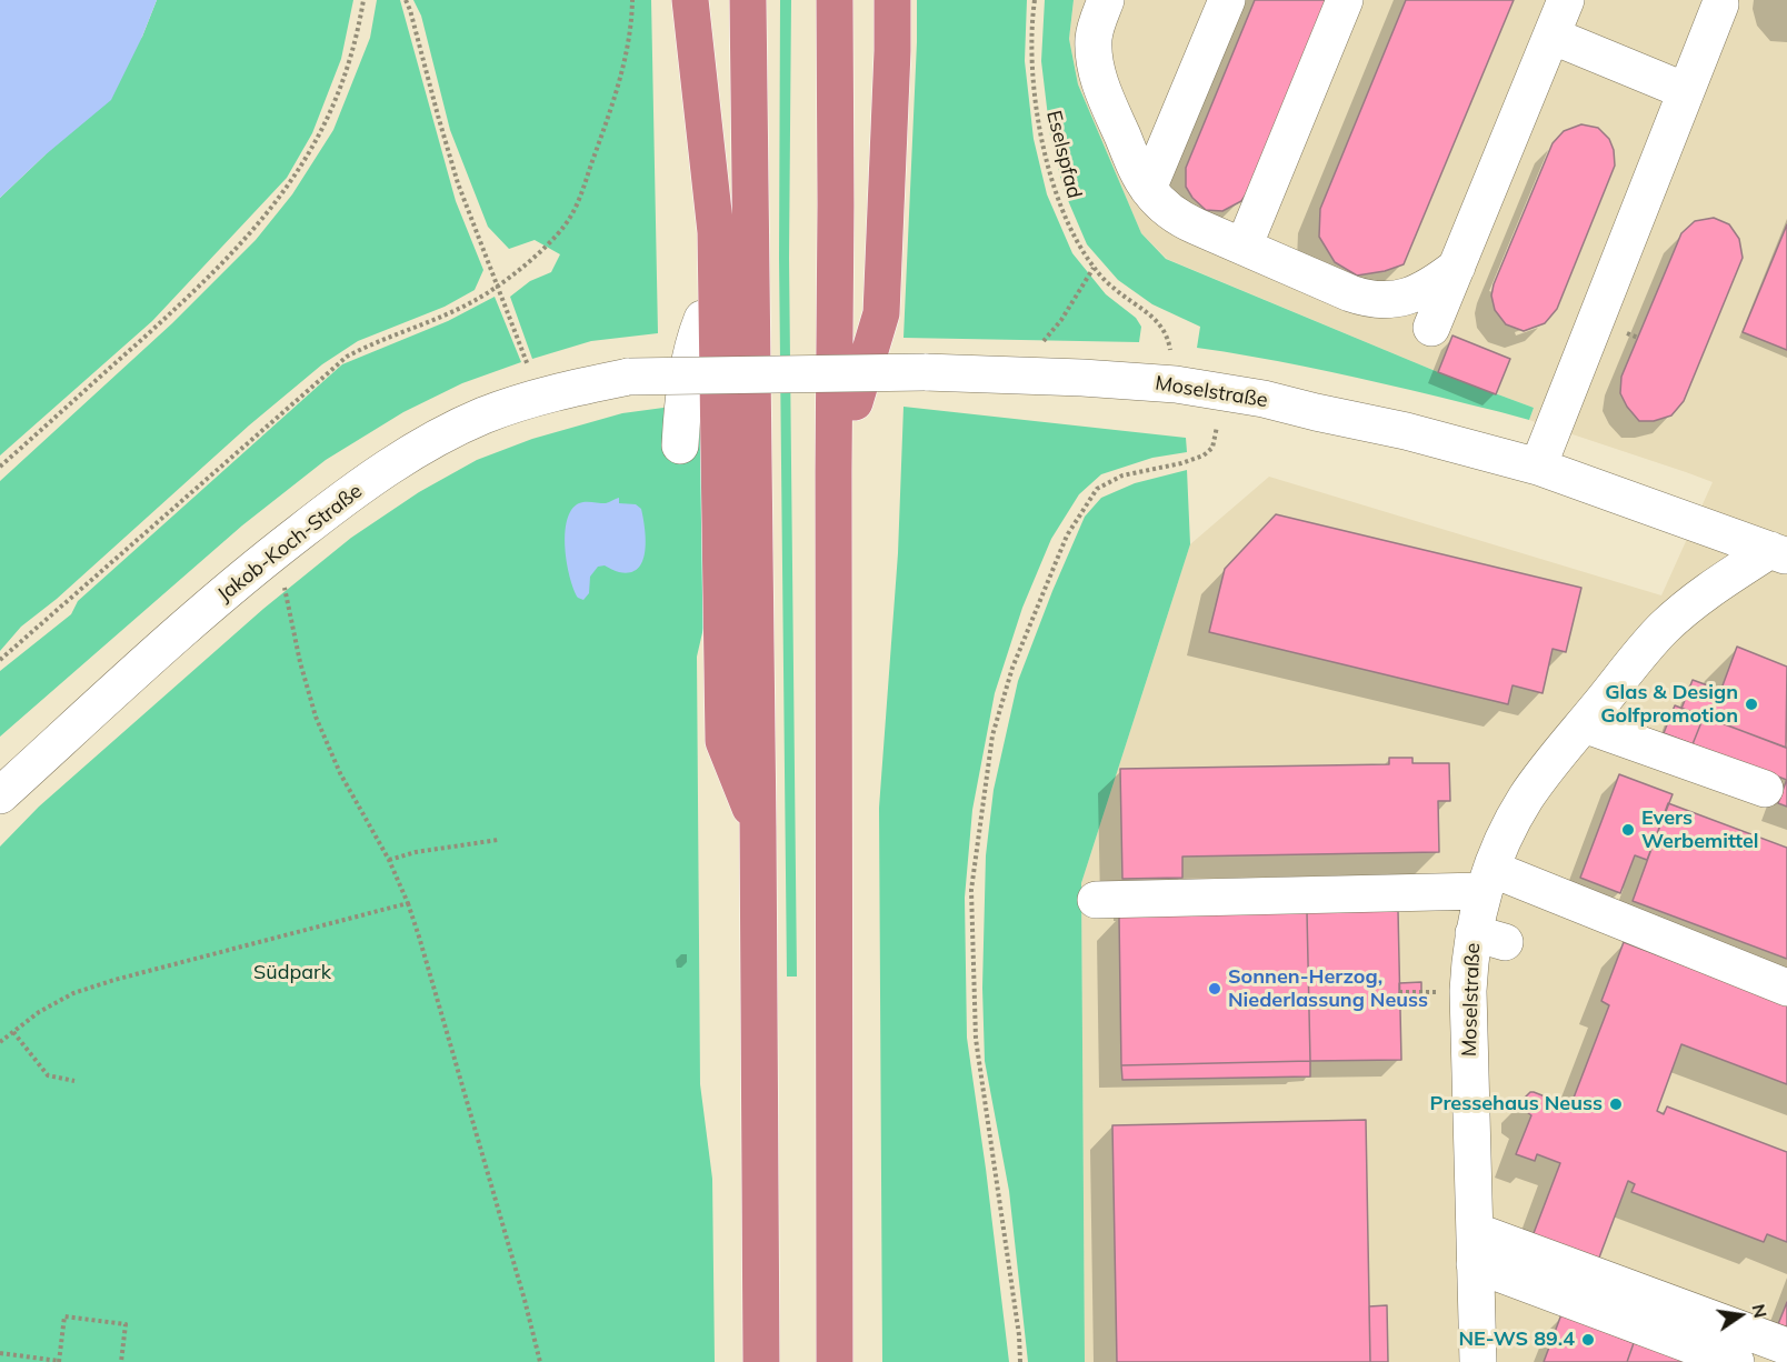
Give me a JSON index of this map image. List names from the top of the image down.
{
  "streets": {
    "street": ["Moselstraße", "Jakob-Koch-Straße"],
    "path": ["Eselspfad"]
  },
  "crossings": [
    ["Moselstraße", "Jakob-Koch-Straße"]
  ],
  "parks": ["Südpark"],
  "places": [
    "Glas & Design Golfpromotion",
    "Evers Werbemittel",
    "Sonnen-Herzog, Niederlassung Neuss",
    "Pressehaus Neuss",
    "NE-WS 89.4"
  ],
  "north": "right"
}
